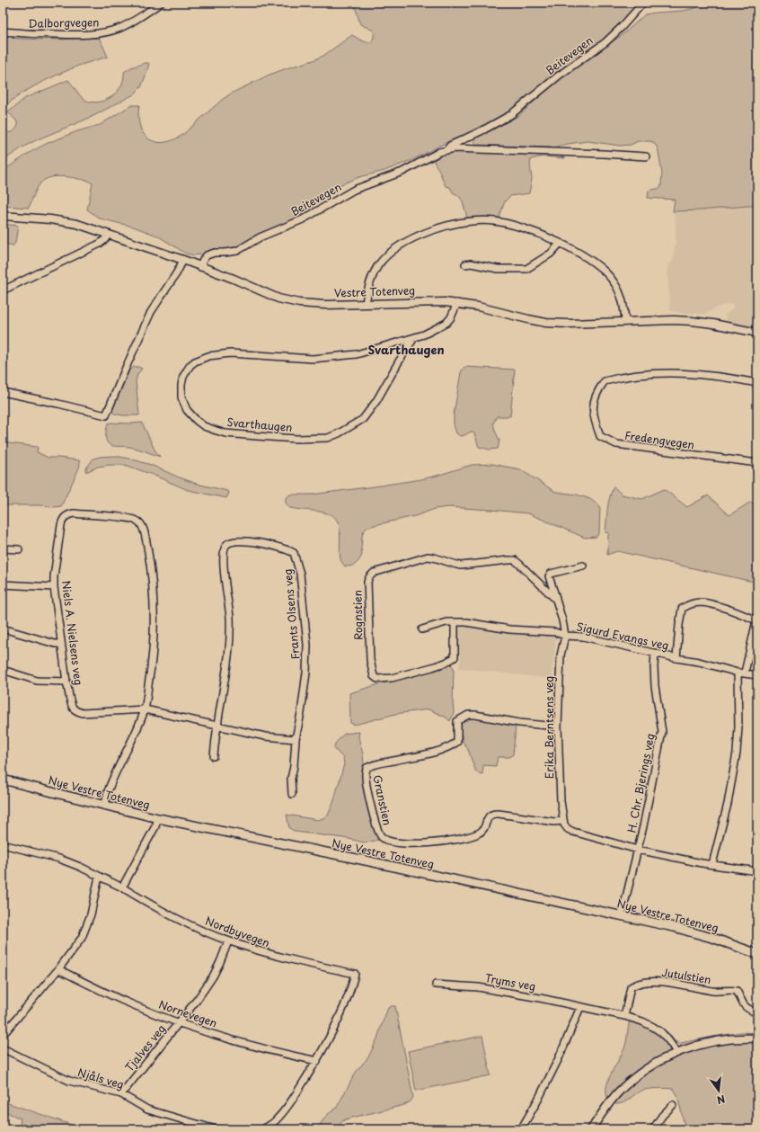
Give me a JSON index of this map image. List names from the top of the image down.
{
  "streets": {
    "main road": ["Nye Vestre Totenveg"],
    "street": [
      "Dalborgvegen",
      "Beitevegen",
      "Vestre Totenveg",
      "Svarthaugen",
      "Fredengvegen",
      "Frants Olsens veg",
      "Rognstien",
      "Niels A. Nielsens veg",
      "Sigurd Evangs veg",
      "Erika Berntsens veg",
      "H. Chr. Bjerings veg",
      "Granstien",
      "Nordbyvegen",
      "Jutulstien",
      "Tryms veg",
      "Nornevegen",
      "Tjalves veg",
      "Njåls veg"
    ]
  },
  "crossings": [
    ["Beitevegen", "Vestre Totenveg"],
    ["Vestre Totenveg", "Svarthaugen"],
    ["Niels A. Nielsens veg", "Nye Vestre Totenveg"],
    ["Sigurd Evangs veg", "Erika Berntsens veg"],
    ["Sigurd Evangs veg", "H. Chr. Bjerings veg"],
    ["Erika Berntsens veg", "Granstien"],
    ["H. Chr. Bjerings veg", "Nye Vestre Totenveg"],
    ["Nordbyvegen", "Nornevegen"],
    ["Nordbyvegen", "Tjalves veg"],
    ["Jutulstien", "Tryms veg"],
    ["Nornevegen", "Tjalves veg"],
    ["Tjalves veg", "Njåls veg"]
  ],
  "districts": ["Svarthaugen"],
  "north": "bottom"
}
